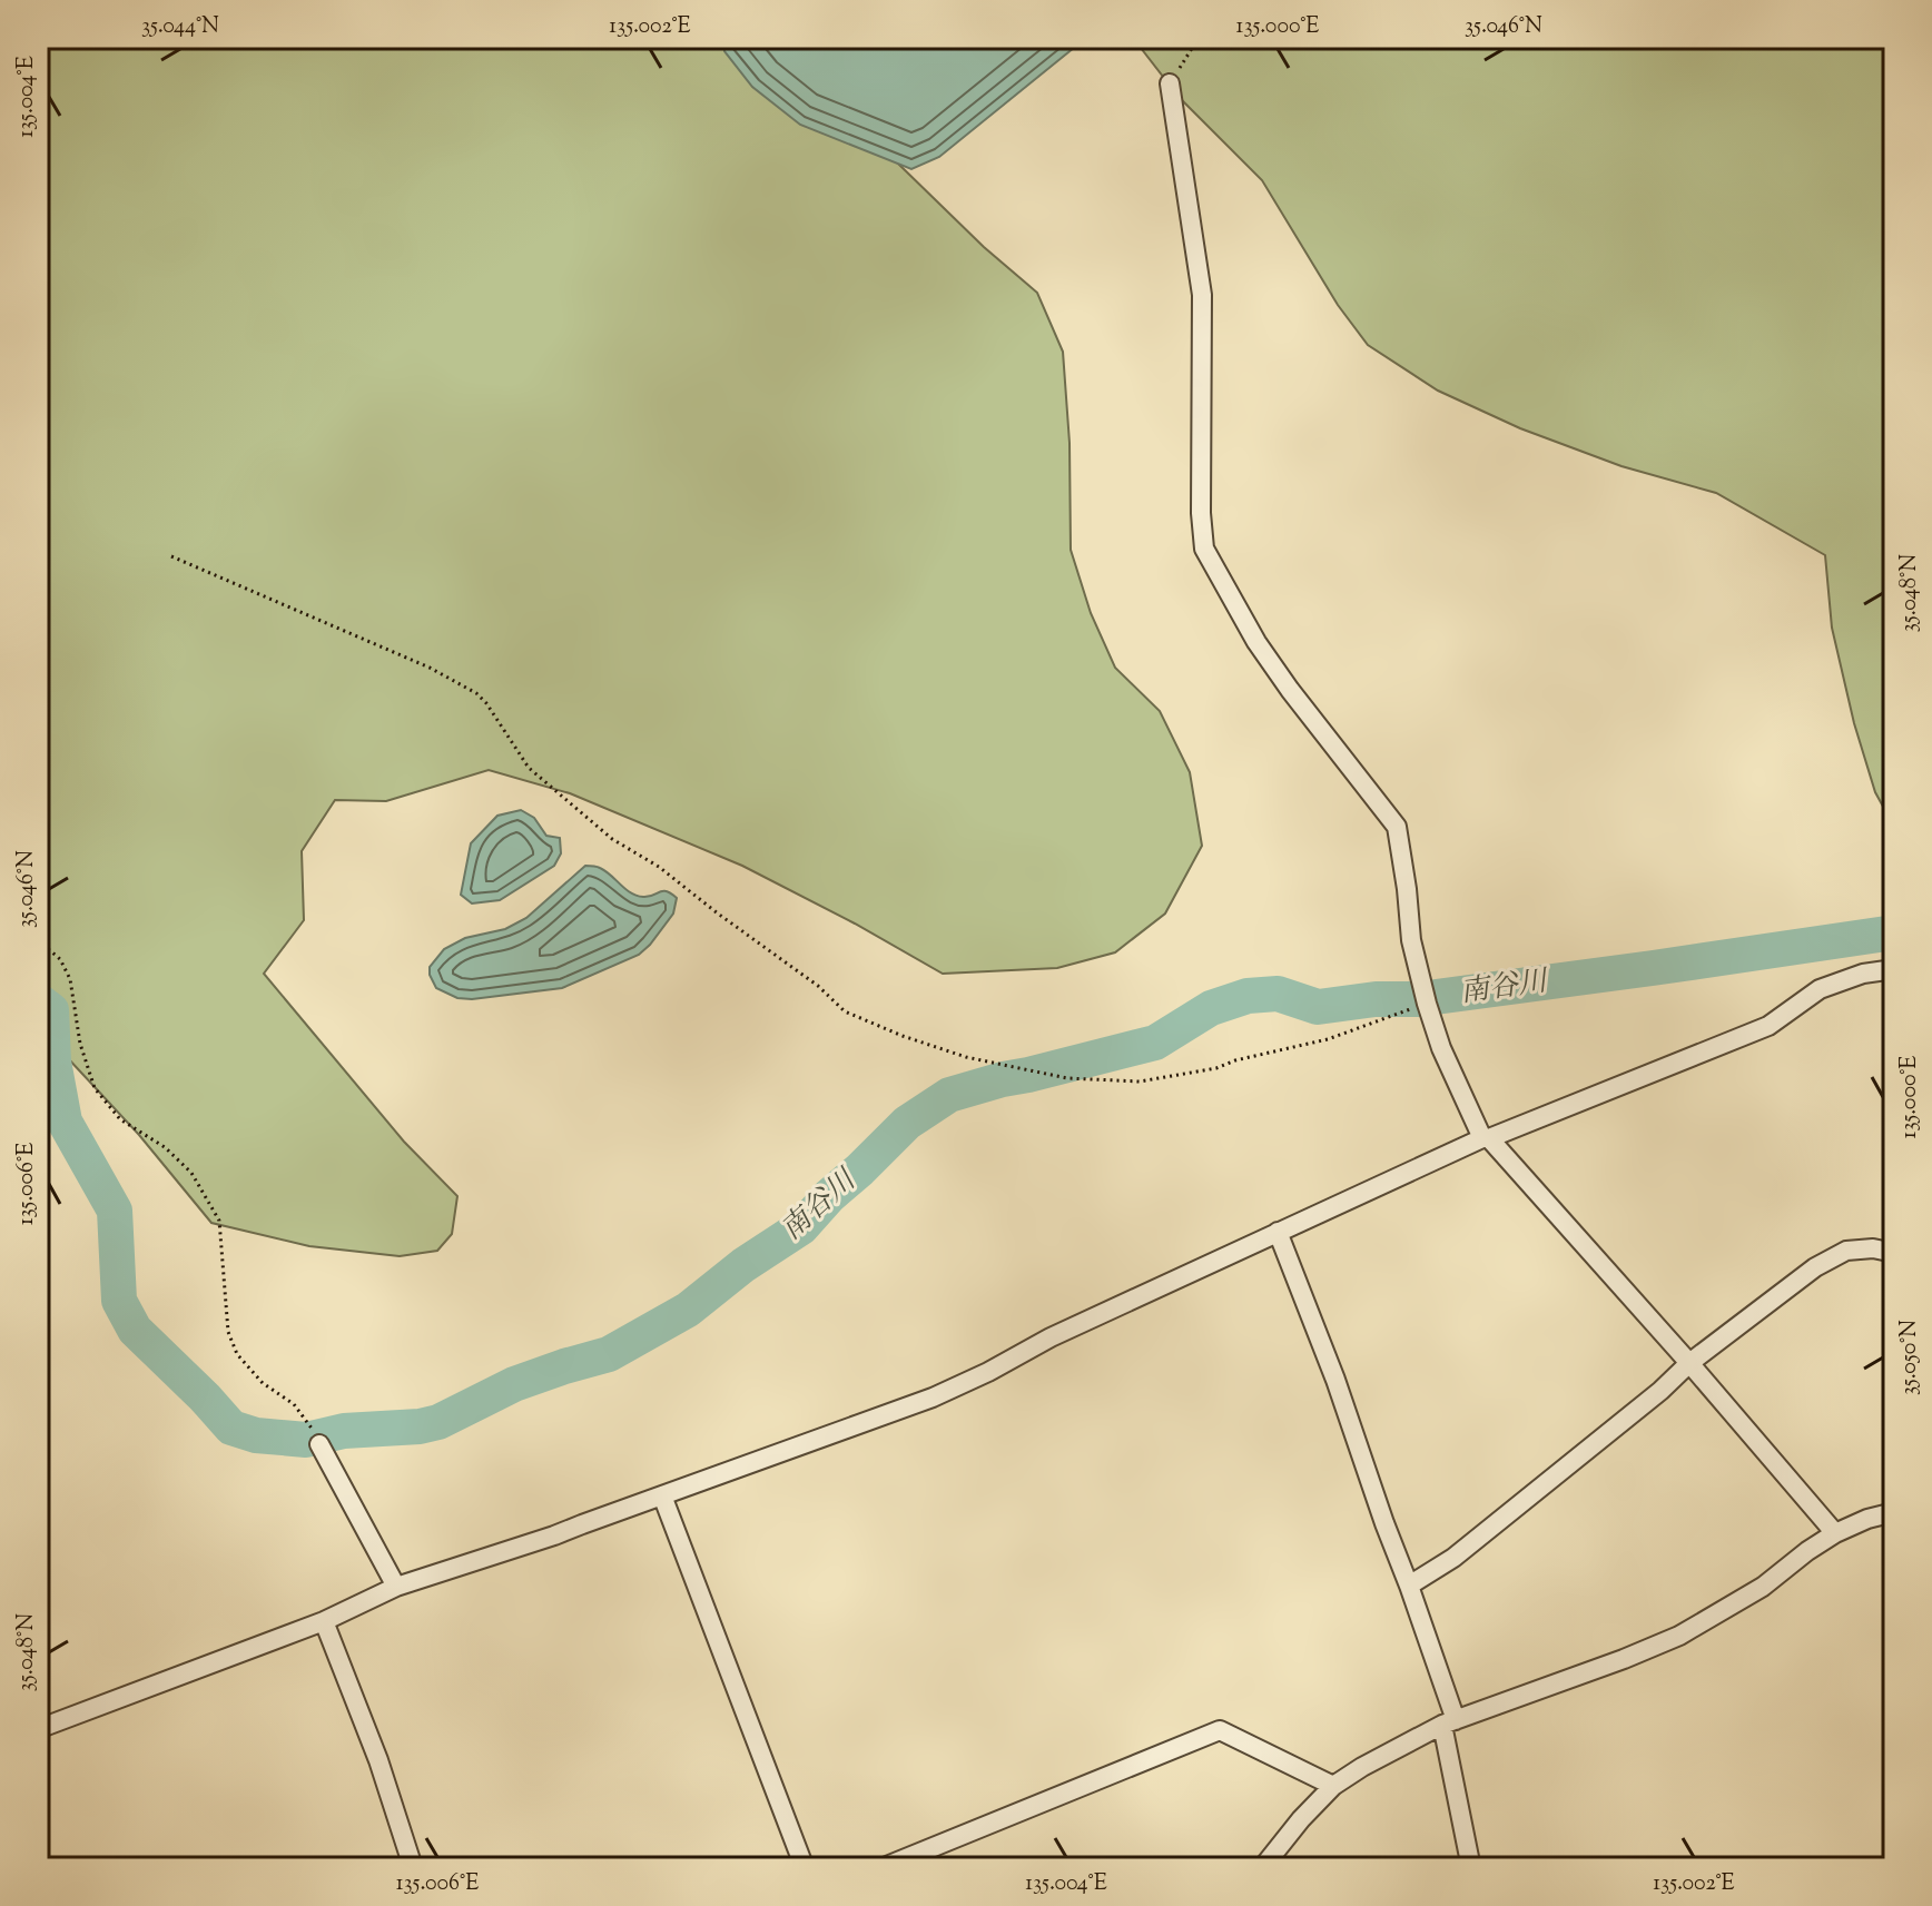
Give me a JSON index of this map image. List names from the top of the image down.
{
  "water": ["南谷川"],
  "coordinates": [
    "35.044°N",
    "135.002°E",
    "135.000°E",
    "35.046°N",
    "135.004°E",
    "35.048°N",
    "135.006°E",
    "35.050°N"
  ]
}
